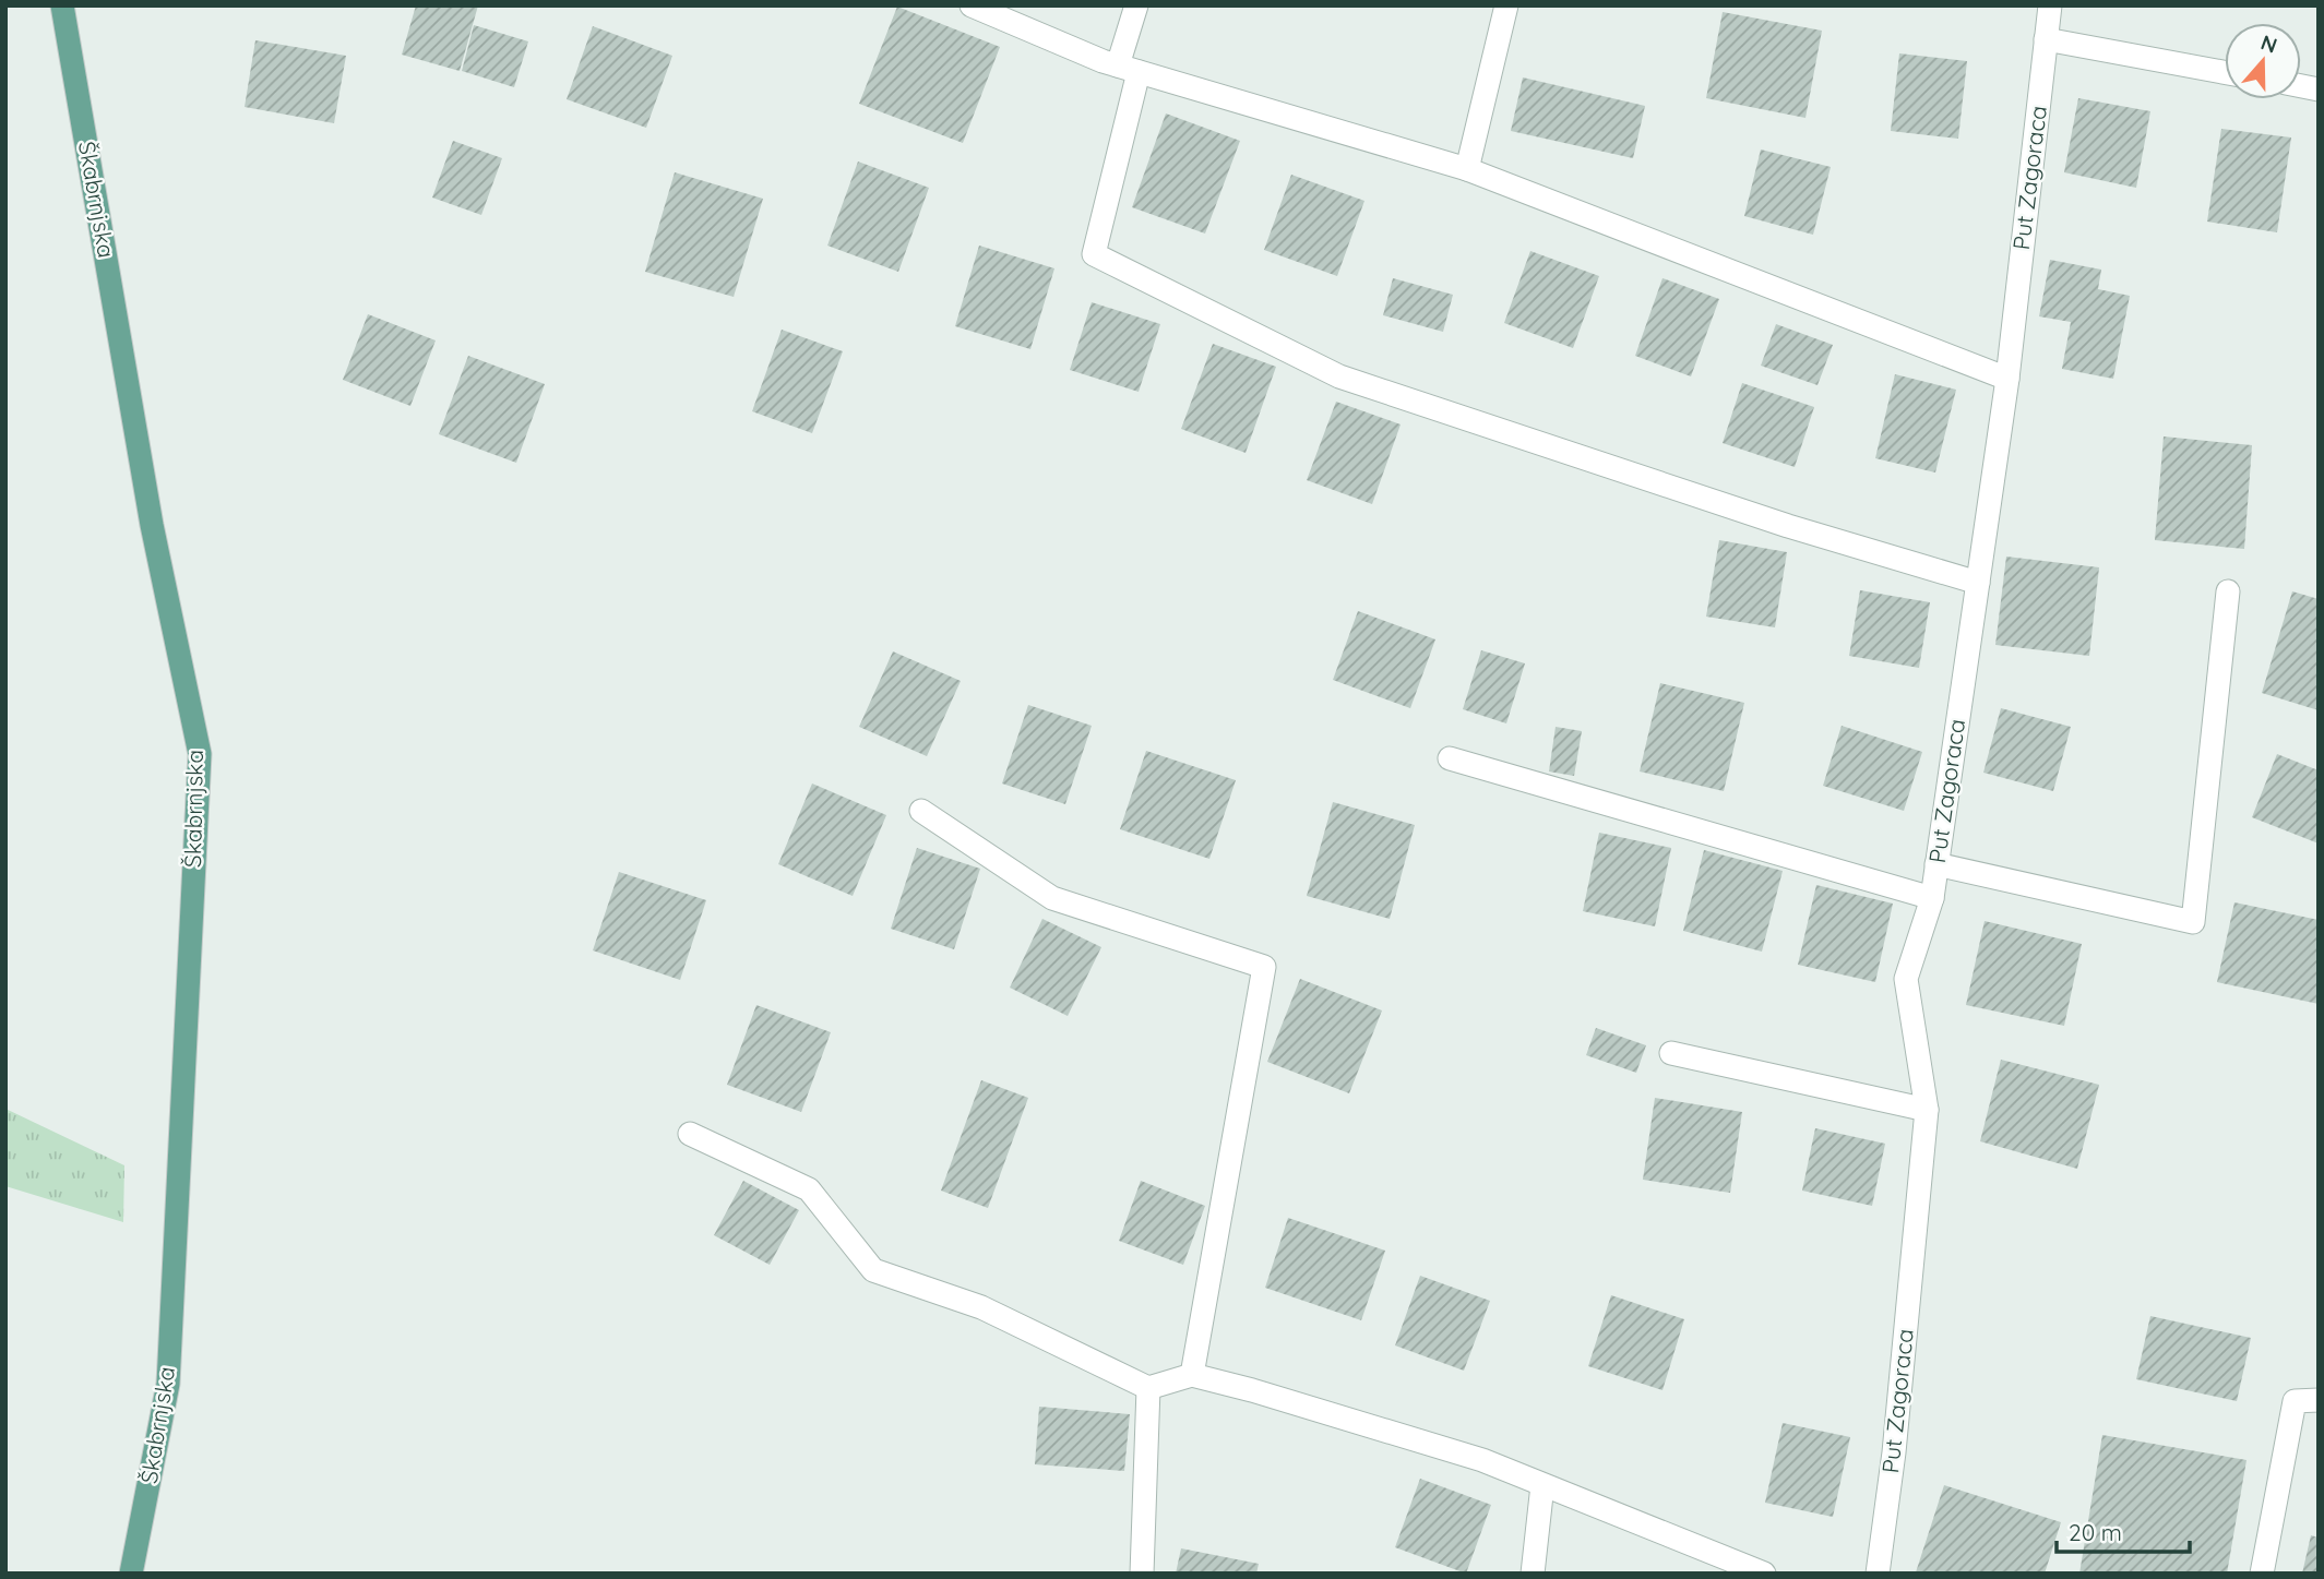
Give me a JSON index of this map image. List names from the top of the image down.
{
  "streets": {
    "main road": ["Škabrnjska"],
    "street": ["Put Zagoraca"]
  },
  "scale_bar": "20 m",
  "north": "top"
}
